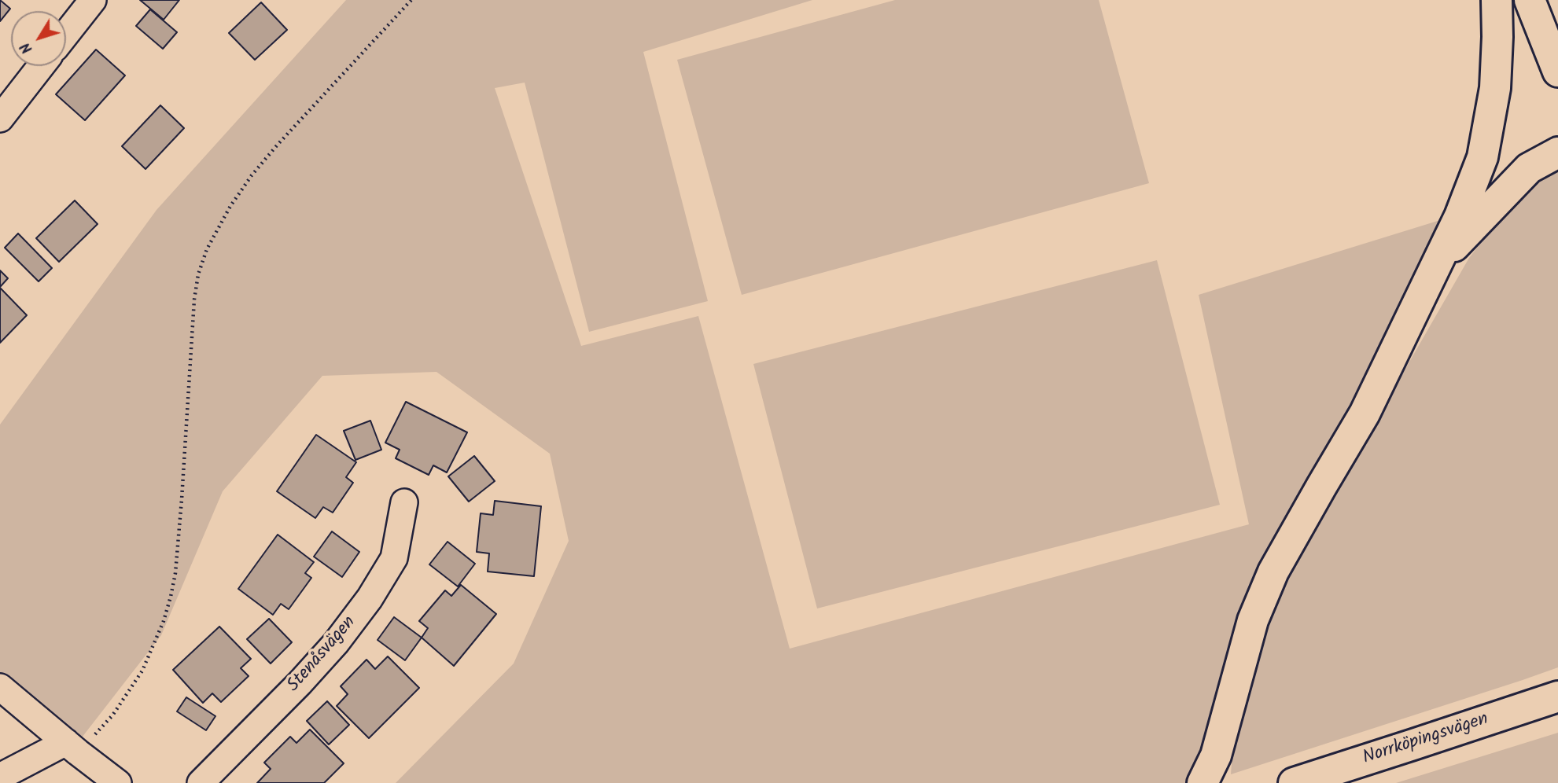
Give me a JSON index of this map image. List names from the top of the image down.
{
  "streets": {
    "main road": ["Norrköpingsvägen"],
    "street": ["Stenåsvägen"]
  },
  "north": "bottom left"
}
